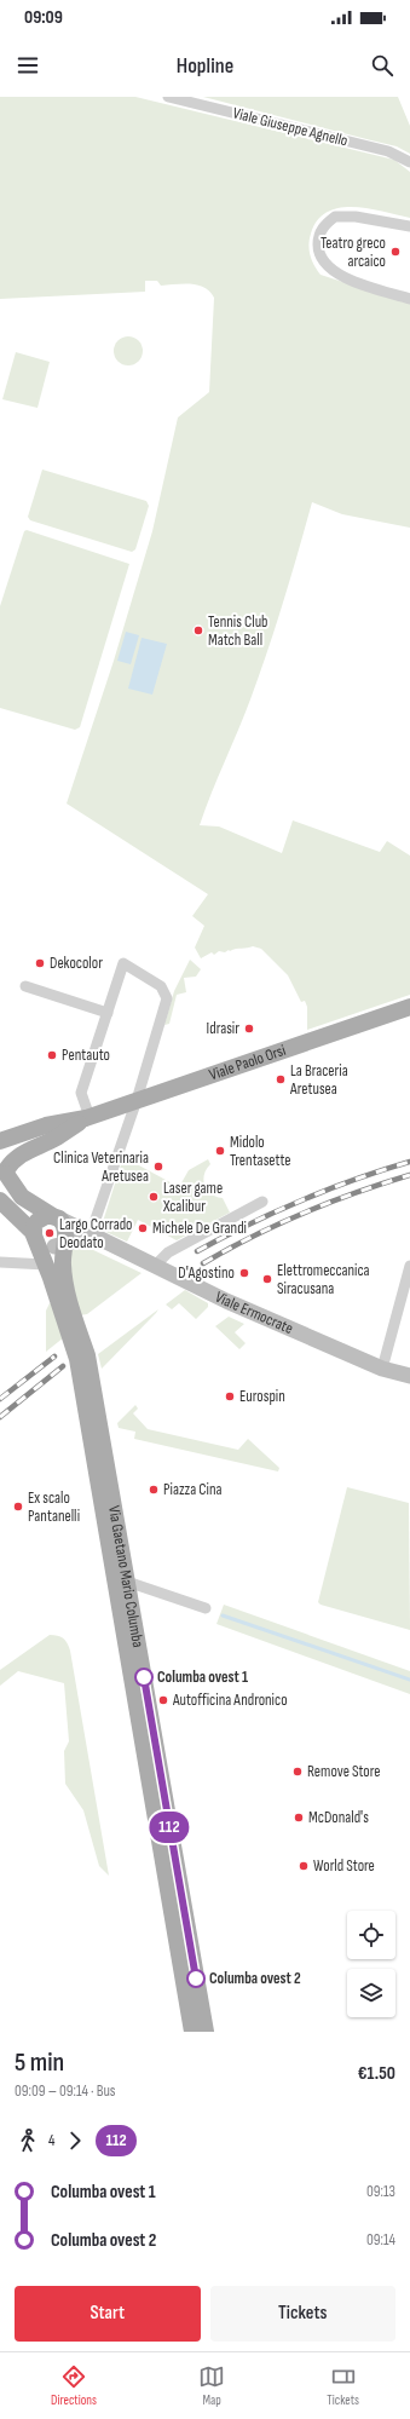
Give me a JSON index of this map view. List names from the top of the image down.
{
  "streets": {
    "main road": ["Viale Paolo Orsi", "Viale Ermocrate", "Via Gaetano Mario Columba"],
    "street": ["Viale Giuseppe Agnello"]
  },
  "crossings": [
    ["Viale Ermocrate", "Via Gaetano Mario Columba"]
  ],
  "places": [
    "Teatro greco arcaico",
    "Tennis Club Match Ball",
    "Dekocolor",
    "Idrasir",
    "Pentauto",
    "La Braceria Aretusea",
    "Midolo Trentasette",
    "Clinica Veterinaria Aretusea",
    "Laser game Xcalibur",
    "Michele De Grandi",
    "Largo Corrado Deodato",
    "D'Agostino",
    "Elettromeccanica Siracusana",
    "Eurospin",
    "Piazza Cina",
    "Ex scalo Pantanelli",
    "Columba ovest 1",
    "Autofficina Andronico",
    "Remove Store",
    "McDonald's",
    "World Store",
    "Columba ovest 2"
  ],
  "lines": ["bus line 112"],
  "page": {
    "status": "09:09",
    "header": "Hopline",
    "on_map": "112",
    "heading": ["5 min", "09:09 – 09:14 · Bus", "€1.50"],
    "legs": ["4", "112"],
    "list": [
      {
        "name": "Columba ovest 1",
        "value": "09:13"
      },
      {
        "name": "Columba ovest 2",
        "value": "09:14"
      }
    ],
    "buttons": ["Start", "Tickets"],
    "tabs": ["Directions", "Map", "Tickets"]
  }
}
